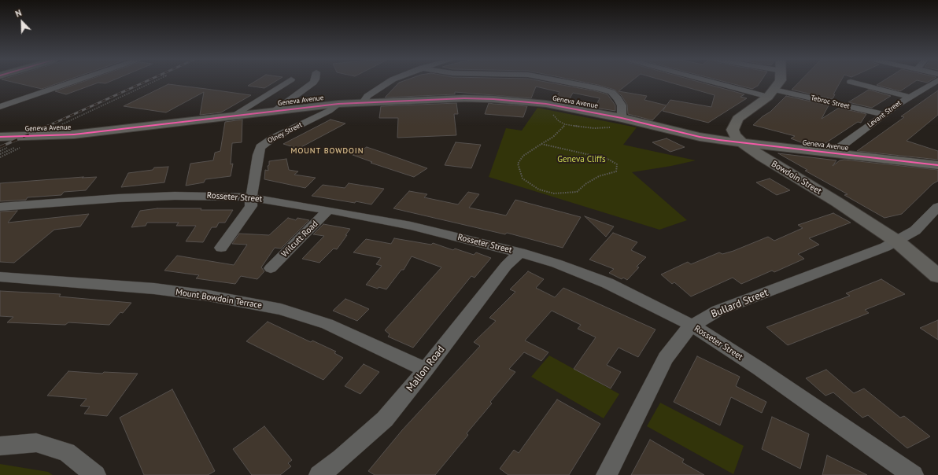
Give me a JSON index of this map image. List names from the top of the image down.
{
  "streets": {
    "main road": ["Geneva Avenue", "Bowdoin Street"],
    "street": [
      "Tebroc Street",
      "Levant Street",
      "Olney Street",
      "Rosseter Street",
      "Wilcutt Road",
      "Mount Bowdoin Terrace",
      "Bullard Street",
      "Mallon Road"
    ]
  },
  "crossings": [
    ["Geneva Avenue", "Levant Street"],
    ["Geneva Avenue", "Olney Street"],
    ["Geneva Avenue", "Bowdoin Street"],
    ["Tebroc Street", "Levant Street"],
    ["Tebroc Street", "Bowdoin Street"],
    ["Olney Street", "Rosseter Street"],
    ["Bowdoin Street", "Bullard Street"],
    ["Rosseter Street", "Wilcutt Road"],
    ["Rosseter Street", "Bullard Street"],
    ["Rosseter Street", "Mallon Road"],
    ["Mount Bowdoin Terrace", "Mallon Road"]
  ],
  "districts": ["MOUNT BOWDOIN"],
  "parks": ["Geneva Cliffs"],
  "north": "top left"
}
